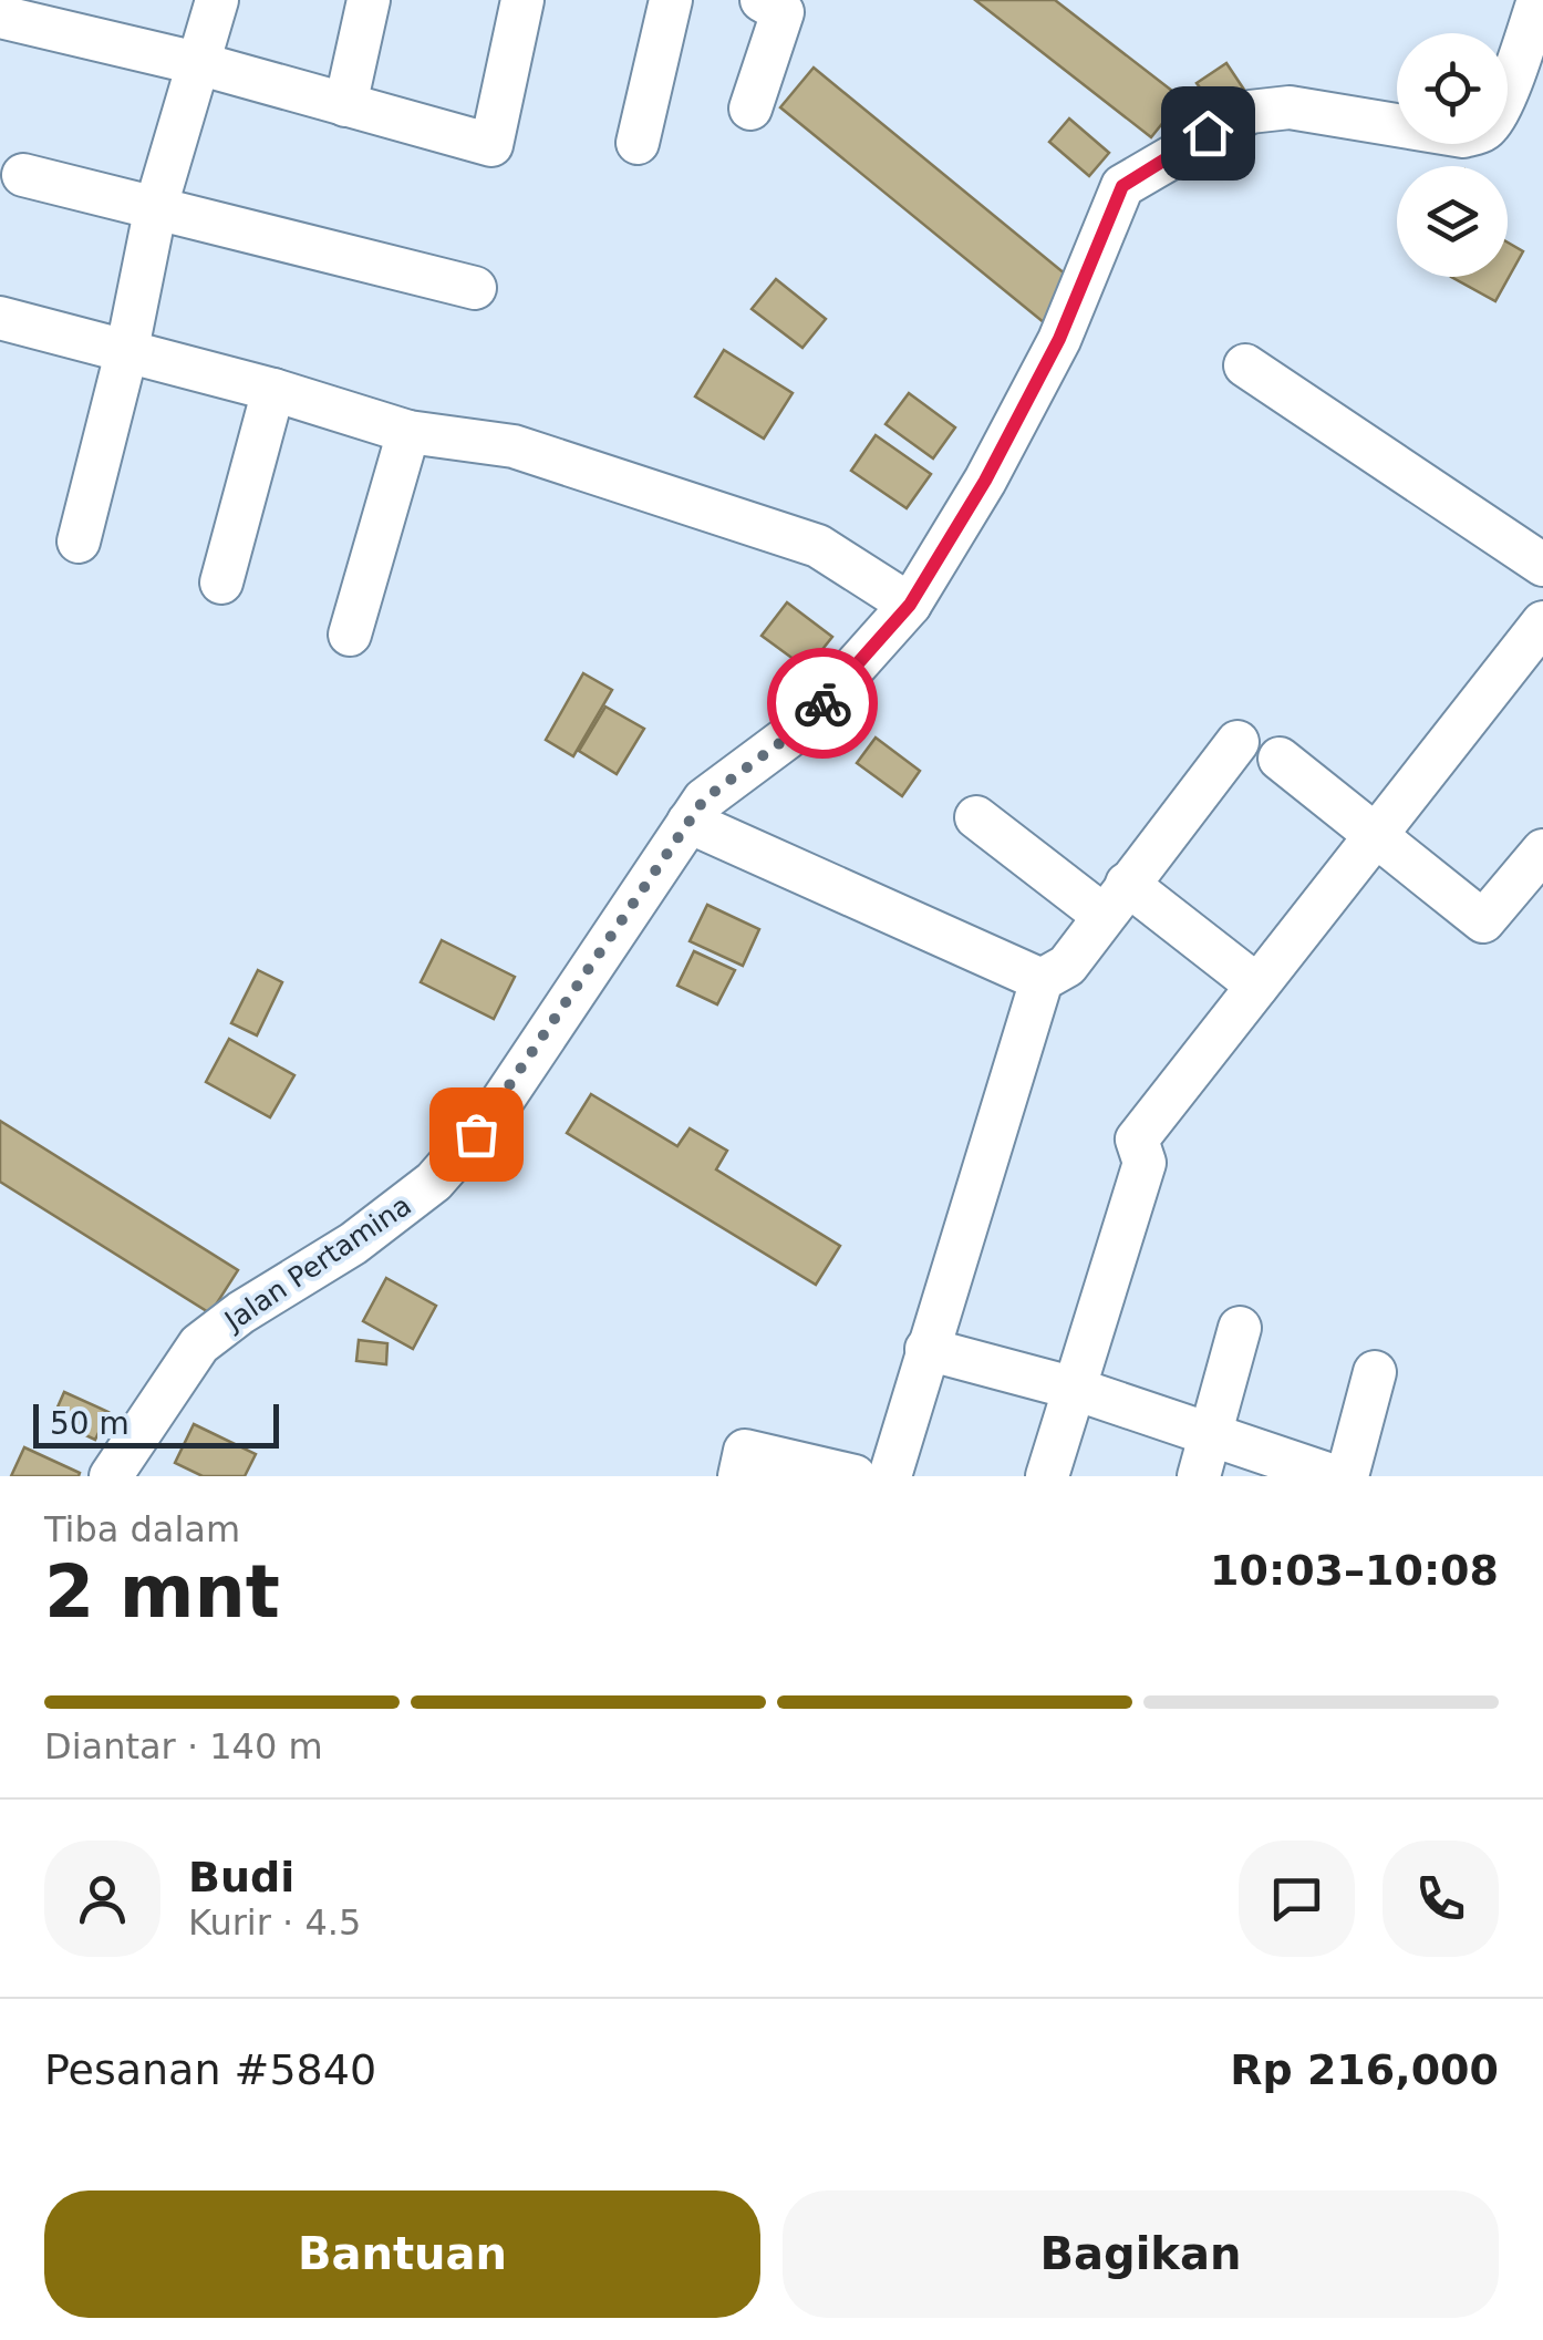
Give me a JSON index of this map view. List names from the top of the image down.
{
  "streets": {
    "street": ["Jalan Pertamina"]
  },
  "scale_bar": "50 m",
  "page": {
    "scale": "50 m",
    "heading": ["2 mnt", "Tiba dalam", "10:03–10:08"],
    "panel": [
      "Budi",
      "Kurir · 4.5",
      "Pesanan #5840",
      "Rp 216,000"
    ],
    "bar": "Diantar · 140 m",
    "buttons": ["Bantuan", "Bagikan"]
  }
}
